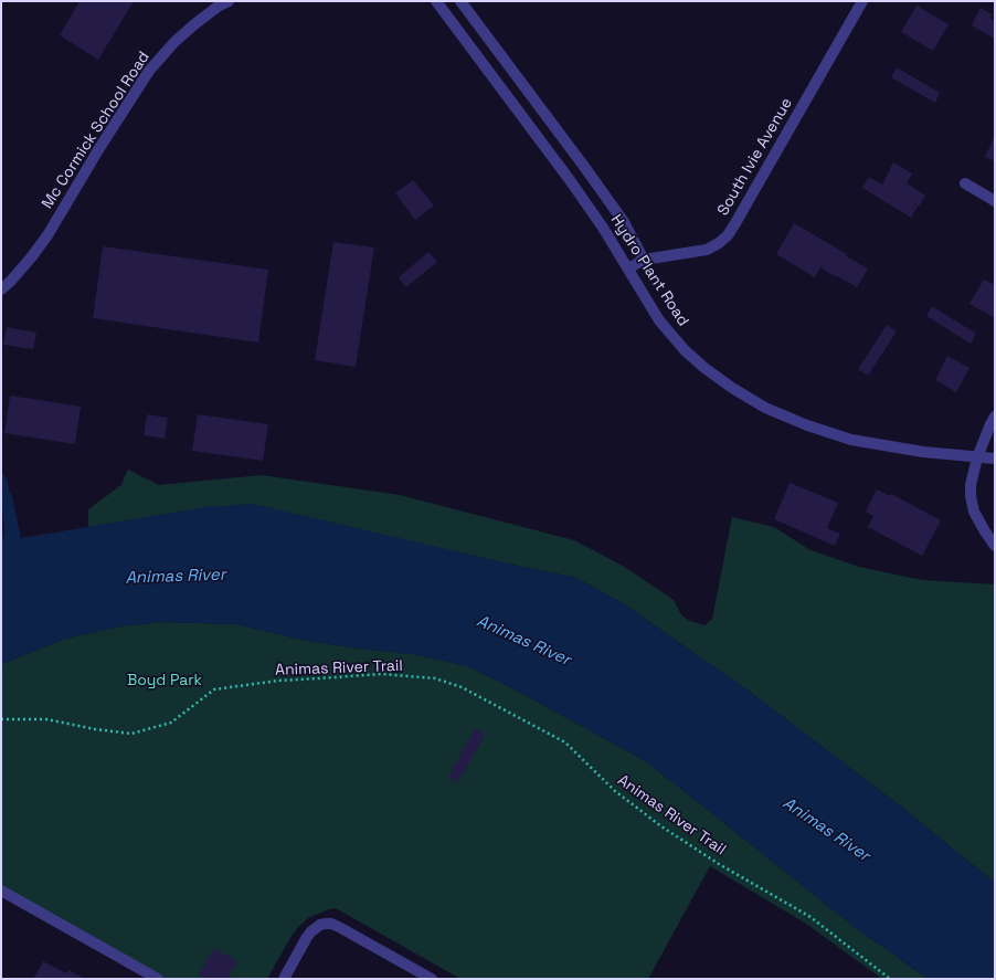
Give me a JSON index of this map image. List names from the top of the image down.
{
  "streets": {
    "street": ["Mc Cormick School Road", "South Ivie Avenue", "Hydro Plant Road"],
    "path": ["Animas River Trail"]
  },
  "crossings": [
    ["South Ivie Avenue", "Hydro Plant Road"]
  ],
  "water": ["Animas River"],
  "parks": ["Boyd Park"]
}
